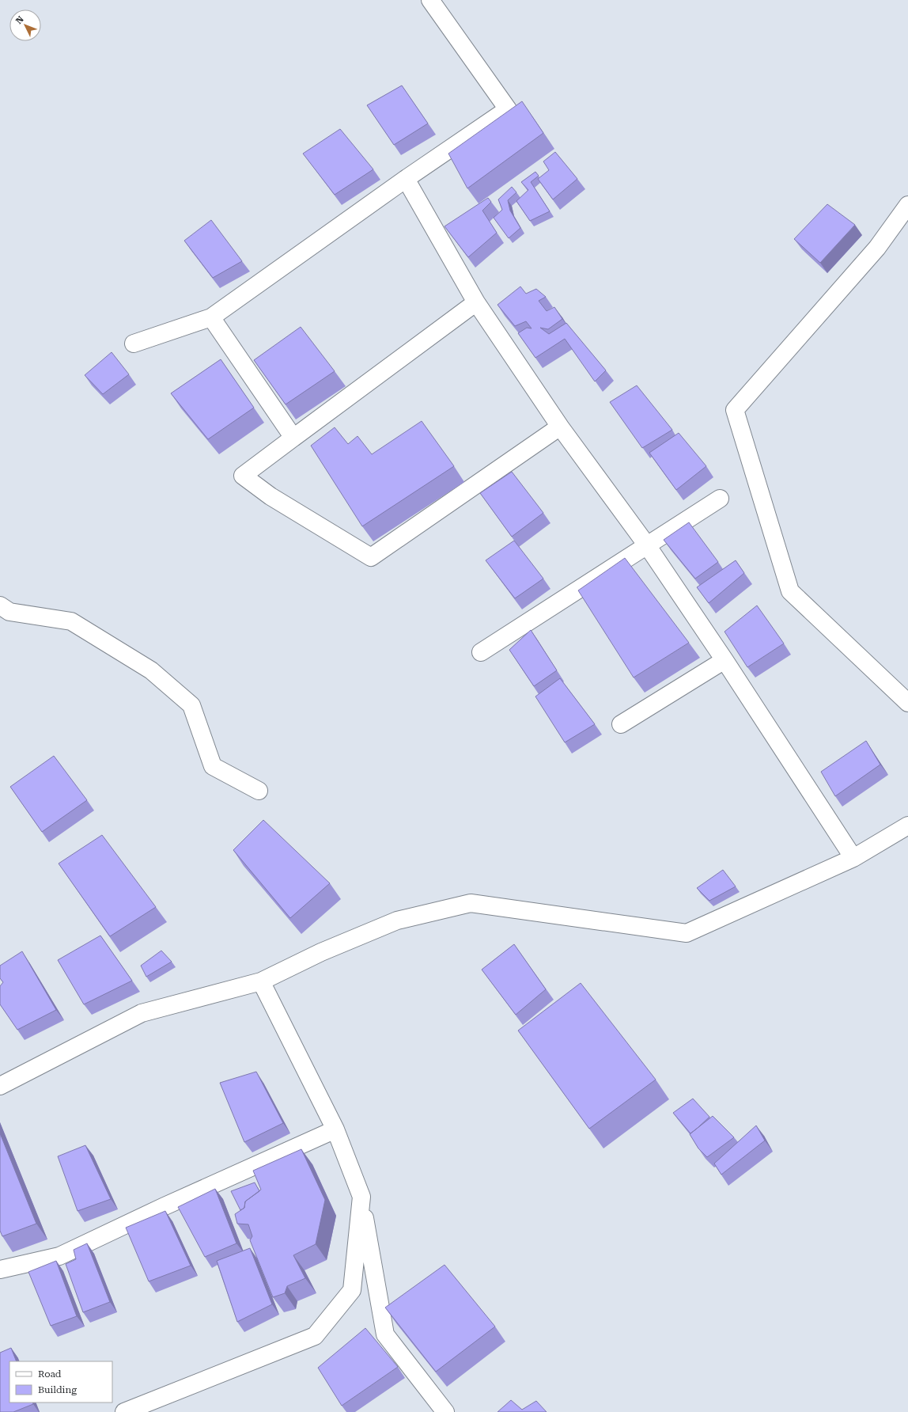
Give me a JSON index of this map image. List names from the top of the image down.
{
  "legend": ["Road", "Building"],
  "north": "top left"
}
